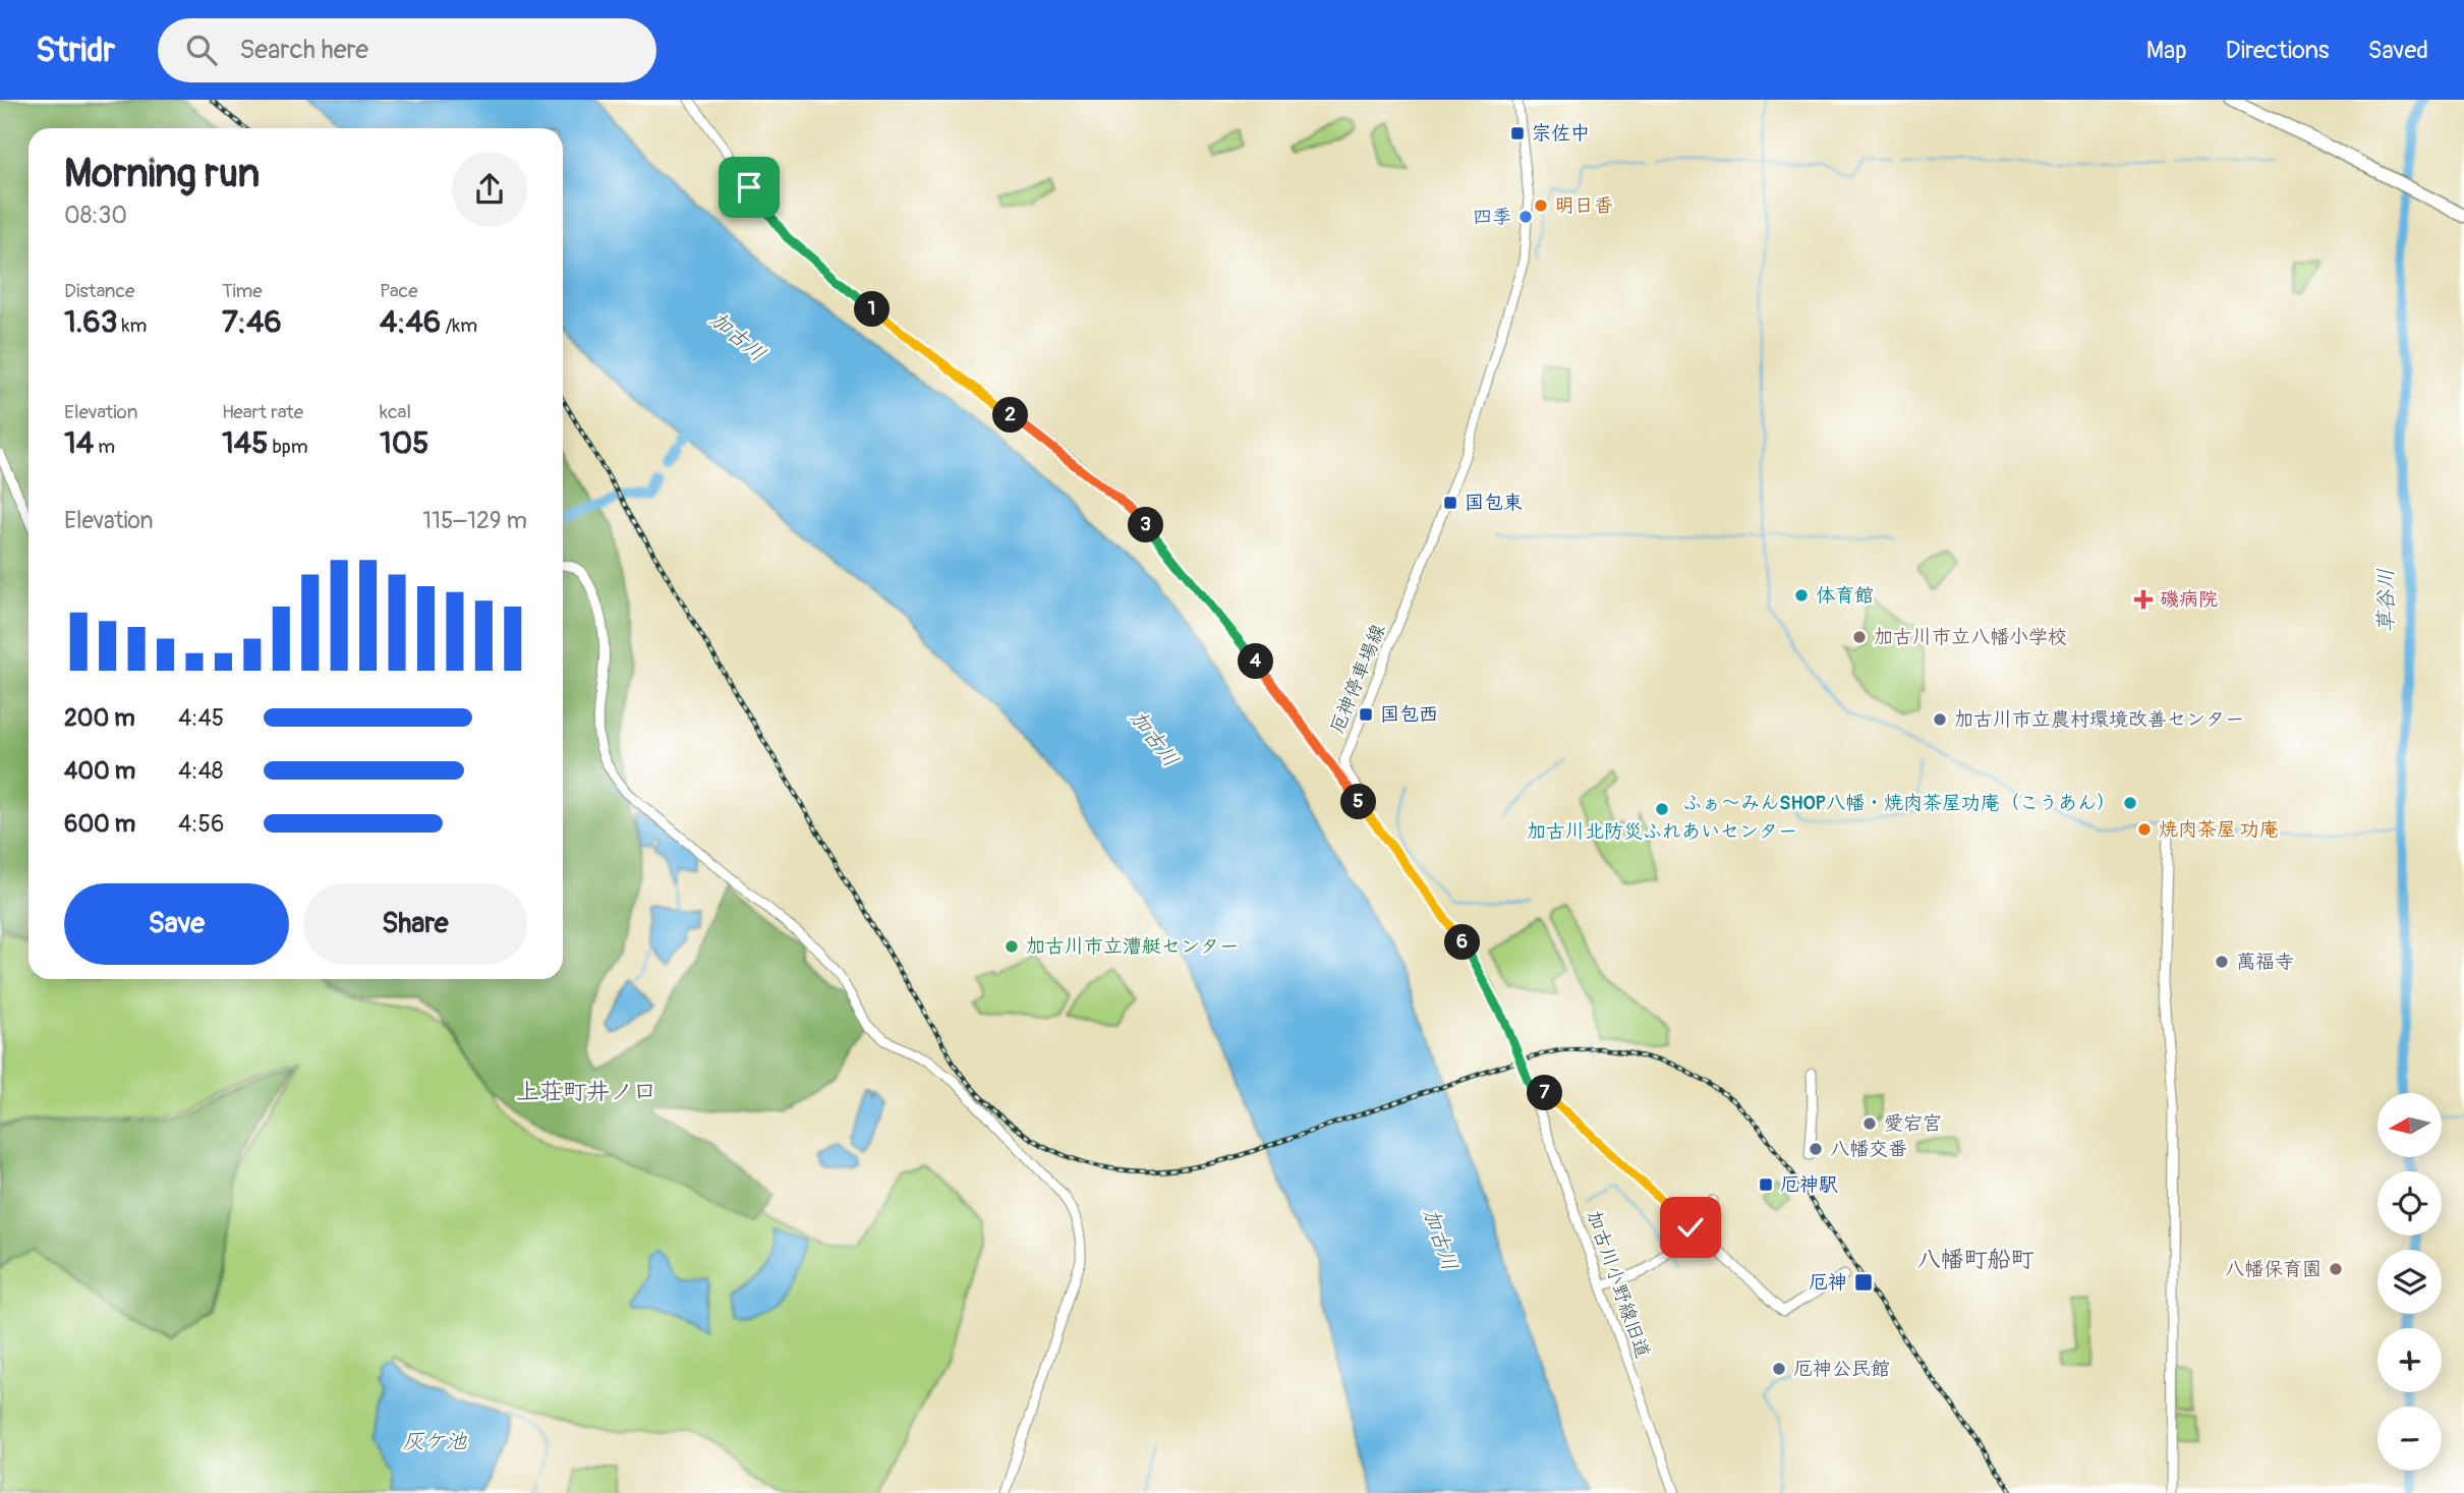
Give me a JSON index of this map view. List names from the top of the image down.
{
  "streets": {
    "street": ["厄神停車場線", "加古川小野線旧道"]
  },
  "crossings": [
    ["厄神停車場線", "加古川小野線旧道"]
  ],
  "districts": ["上荘町井ノ口", "八幡町船町"],
  "water": ["加古川", "草谷川", "灰ケ池"],
  "places": {
    "transit": [
      "宗佐中",
      "国包東",
      "国包西",
      "厄神駅",
      "厄神"
    ],
    "other": [
      "明日香",
      "四季",
      "体育館",
      "加古川市立八幡小学校",
      "加古川市立農村環境改善センター",
      "ふぁ～みんSHOP八幡・焼肉茶屋功庵（こうあん）",
      "加古川北防災ふれあいセンター",
      "焼肉茶屋 功庵",
      "加古川市立漕艇センター",
      "萬福寺",
      "愛宕宮",
      "八幡交番",
      "八幡保育園",
      "厄神公民館"
    ],
    "health": ["磯病院"]
  },
  "north": "left",
  "page": {
    "header": "Stridr",
    "search": "Search here",
    "nav": ["Map", "Directions", "Saved"],
    "heading": ["Morning run", "08:30"],
    "stats": [
      ["Distance", "1.63 km"],
      ["Time", "7:46"],
      ["Pace", "4:46 /km"],
      ["Elevation", "14 m"],
      ["Heart rate", "145 bpm"],
      ["kcal", "105"]
    ],
    "pins": [
      "1",
      "2",
      "3",
      "4",
      "5",
      "6",
      "7"
    ],
    "chart": ["Elevation", "115–129 m"],
    "list": [
      {
        "name": "200 m",
        "note": "4:45"
      },
      {
        "name": "400 m",
        "note": "4:48"
      },
      {
        "name": "600 m",
        "note": "4:56"
      }
    ],
    "buttons": ["Save", "Share"],
    "map_buttons": ["+", "−"]
  }
}
